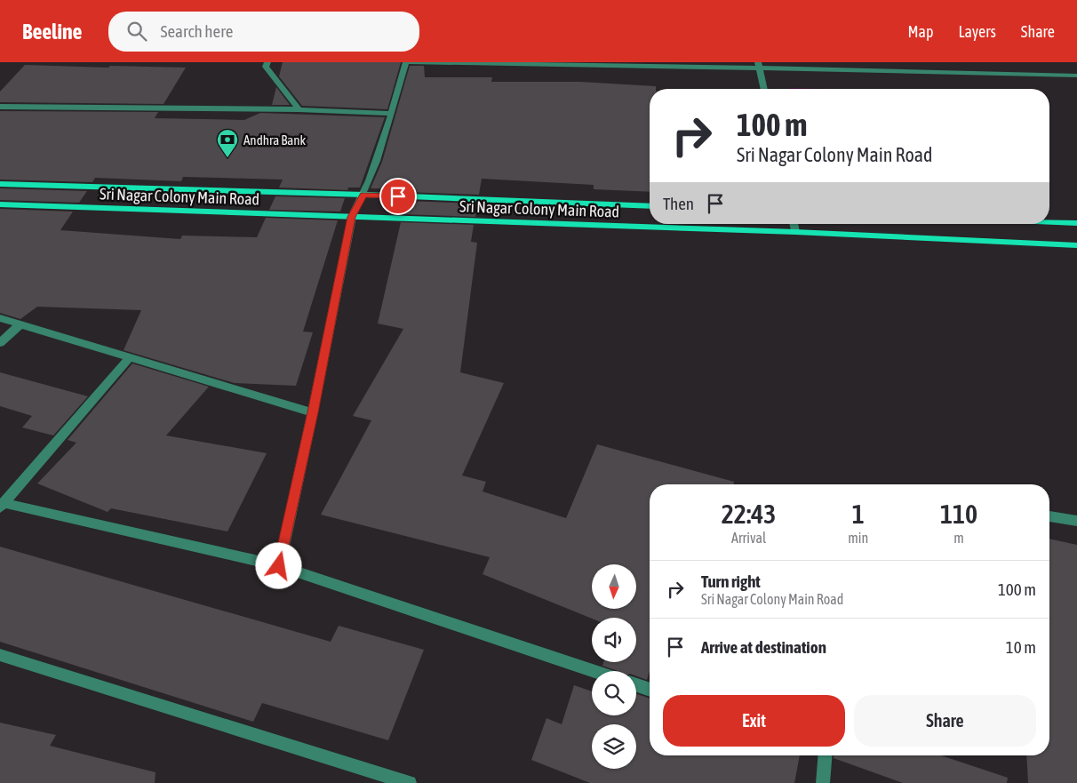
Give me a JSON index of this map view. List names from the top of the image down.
{
  "streets": {
    "main road": ["Sri Nagar Colony Main Road"]
  },
  "places": {
    "bank": ["Andhra Bank"]
  },
  "north": "bottom",
  "page": {
    "header": "Beeline",
    "search": "Search here",
    "nav": ["Map", "Layers", "Share"],
    "turn": ["100 m", "Sri Nagar Colony Main Road"],
    "then": "Then",
    "eta": [
      "22:43",
      "Arrival",
      "1",
      "min",
      "110",
      "m"
    ],
    "list": [
      {
        "name": "Turn right",
        "note": "Sri Nagar Colony Main Road",
        "value": "100 m"
      },
      {
        "name": "Arrive at destination",
        "value": "10 m"
      }
    ],
    "buttons": ["Exit", "Share"]
  }
}
